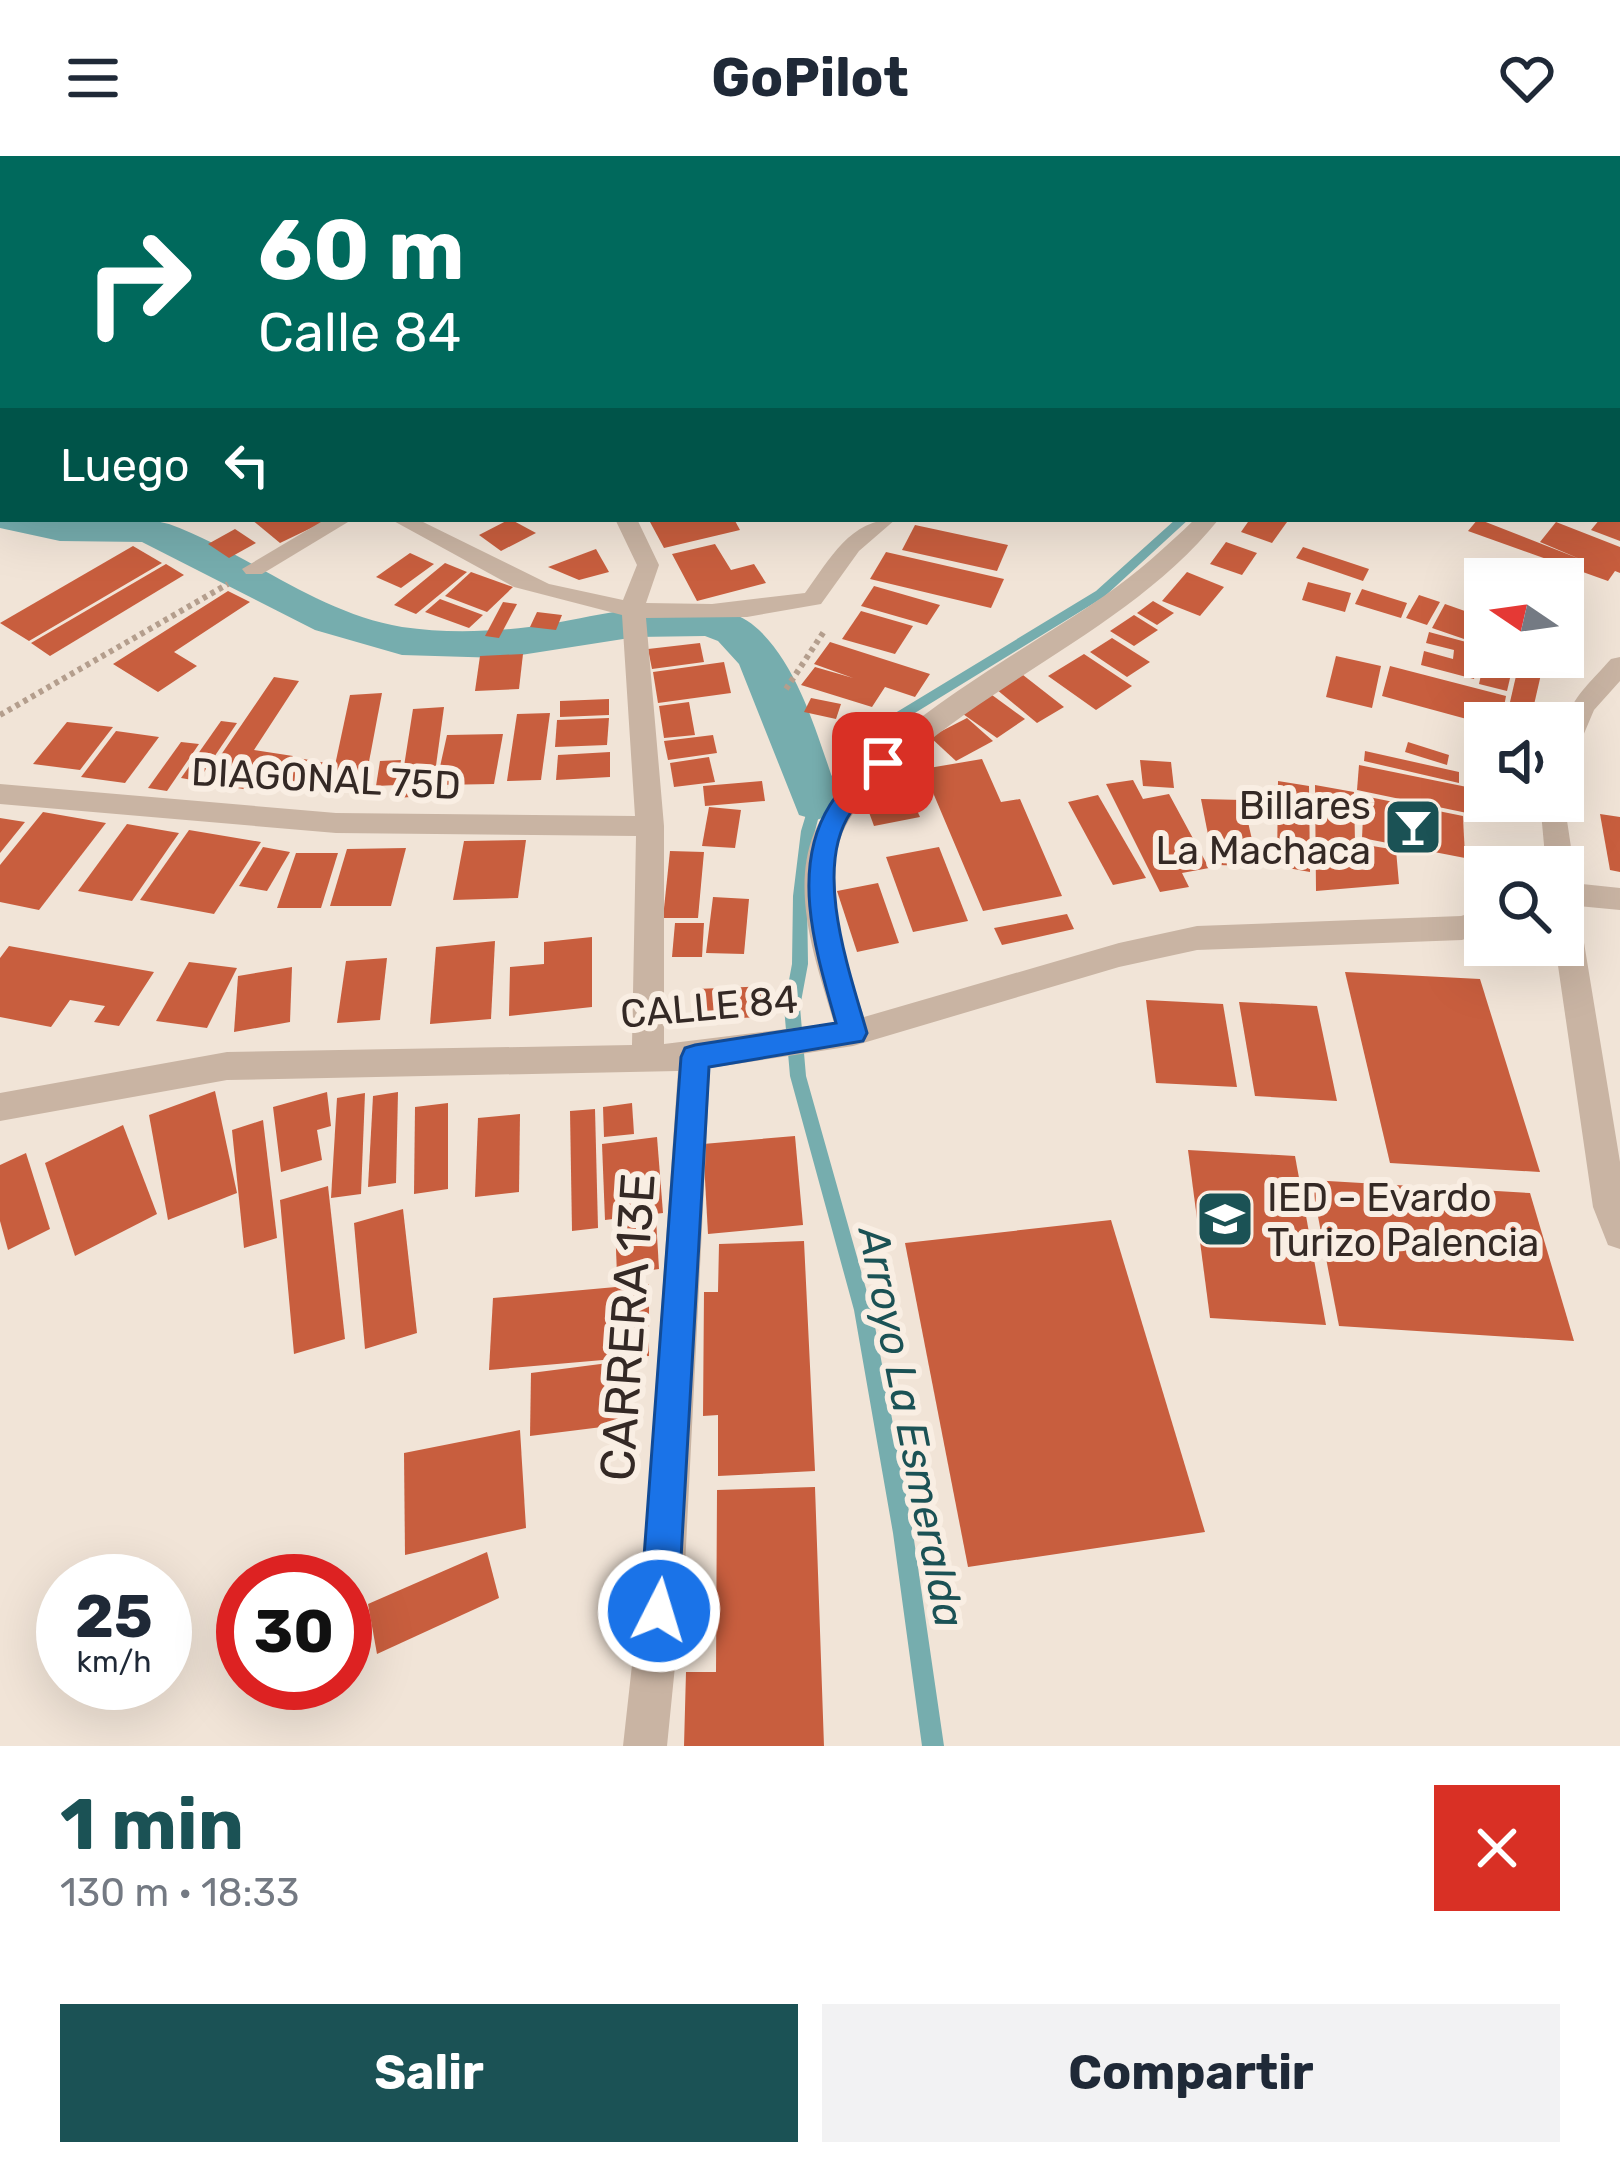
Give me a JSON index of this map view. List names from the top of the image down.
{
  "streets": {
    "street": ["DIAGONAL 75D", "CALLE 84", "CARRERA 13E"]
  },
  "crossings": [
    ["CALLE 84", "CARRERA 13E"]
  ],
  "water": ["Arroyo La Esmeralda"],
  "places": {
    "bar": ["Billares La Machaca"],
    "school or university": ["IED - Evardo Turizo Palencia"]
  },
  "north": "left",
  "page": {
    "header": "GoPilot",
    "turn": ["60 m", "Calle 84"],
    "then": "Luego",
    "speed": "25 km/h",
    "limit": "30",
    "heading": ["1 min", "130 m · 18:33"],
    "buttons": ["Salir", "Compartir"]
  }
}
